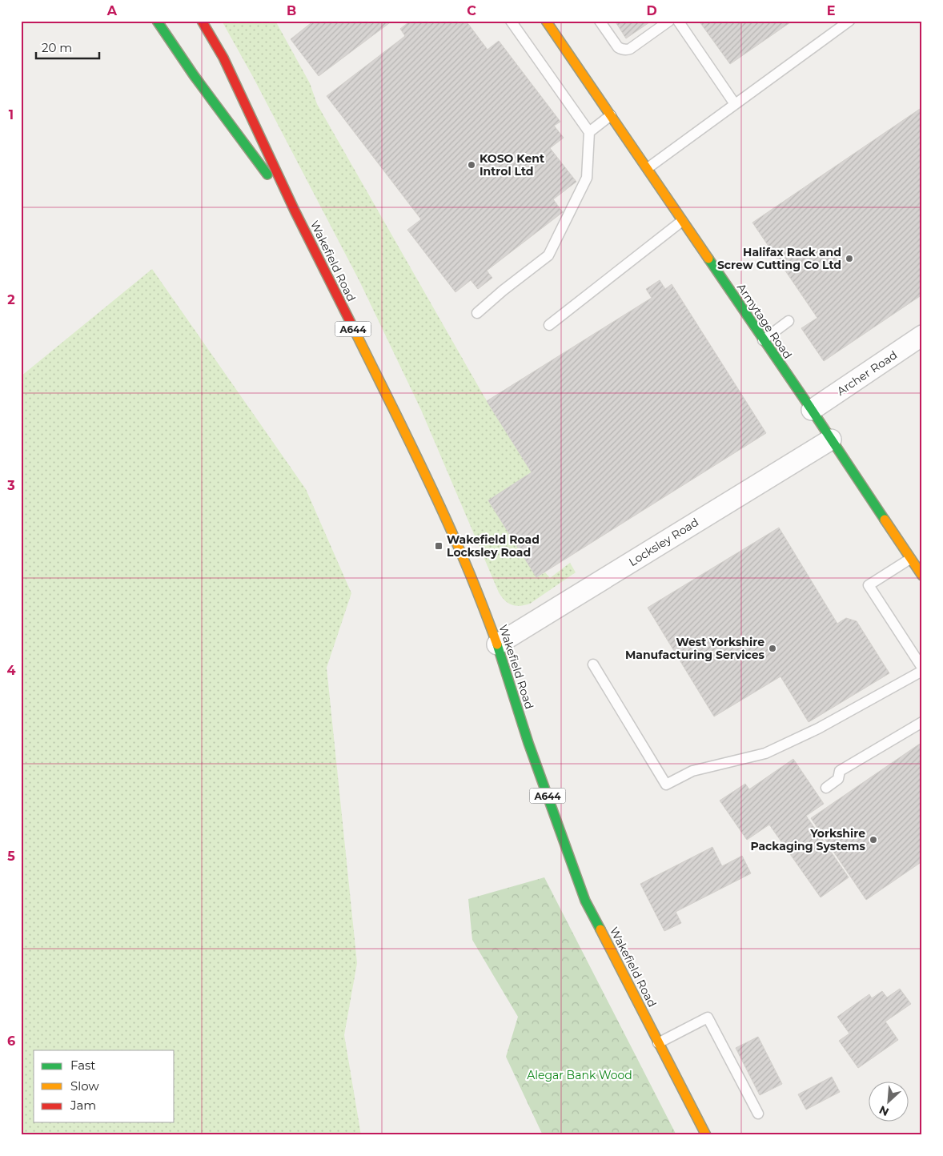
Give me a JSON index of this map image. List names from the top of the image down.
{
  "streets": {
    "main road": ["Wakefield Road", "Armytage Road", "A644"],
    "street": ["Archer Road", "Locksley Road"]
  },
  "crossings": [
    ["Wakefield Road", "Locksley Road"],
    ["Armytage Road", "Archer Road"],
    ["Armytage Road", "Locksley Road"]
  ],
  "parks": ["Alegar Bank Wood"],
  "places": {
    "other": [
      "KOSO Kent Introl Ltd",
      "Halifax Rack and Screw Cutting Co Ltd",
      "West Yorkshire Manufacturing Services",
      "Yorkshire Packaging Systems"
    ],
    "transit": ["Wakefield Road Locksley Road"]
  },
  "legend": ["Fast", "Slow", "Jam"],
  "scale_bar": "20 m",
  "north": "bottom left",
  "grid": {
    "columns": [
      "A",
      "B",
      "C",
      "D",
      "E"
    ],
    "rows": [
      "1",
      "2",
      "3",
      "4",
      "5",
      "6"
    ]
  }
}
